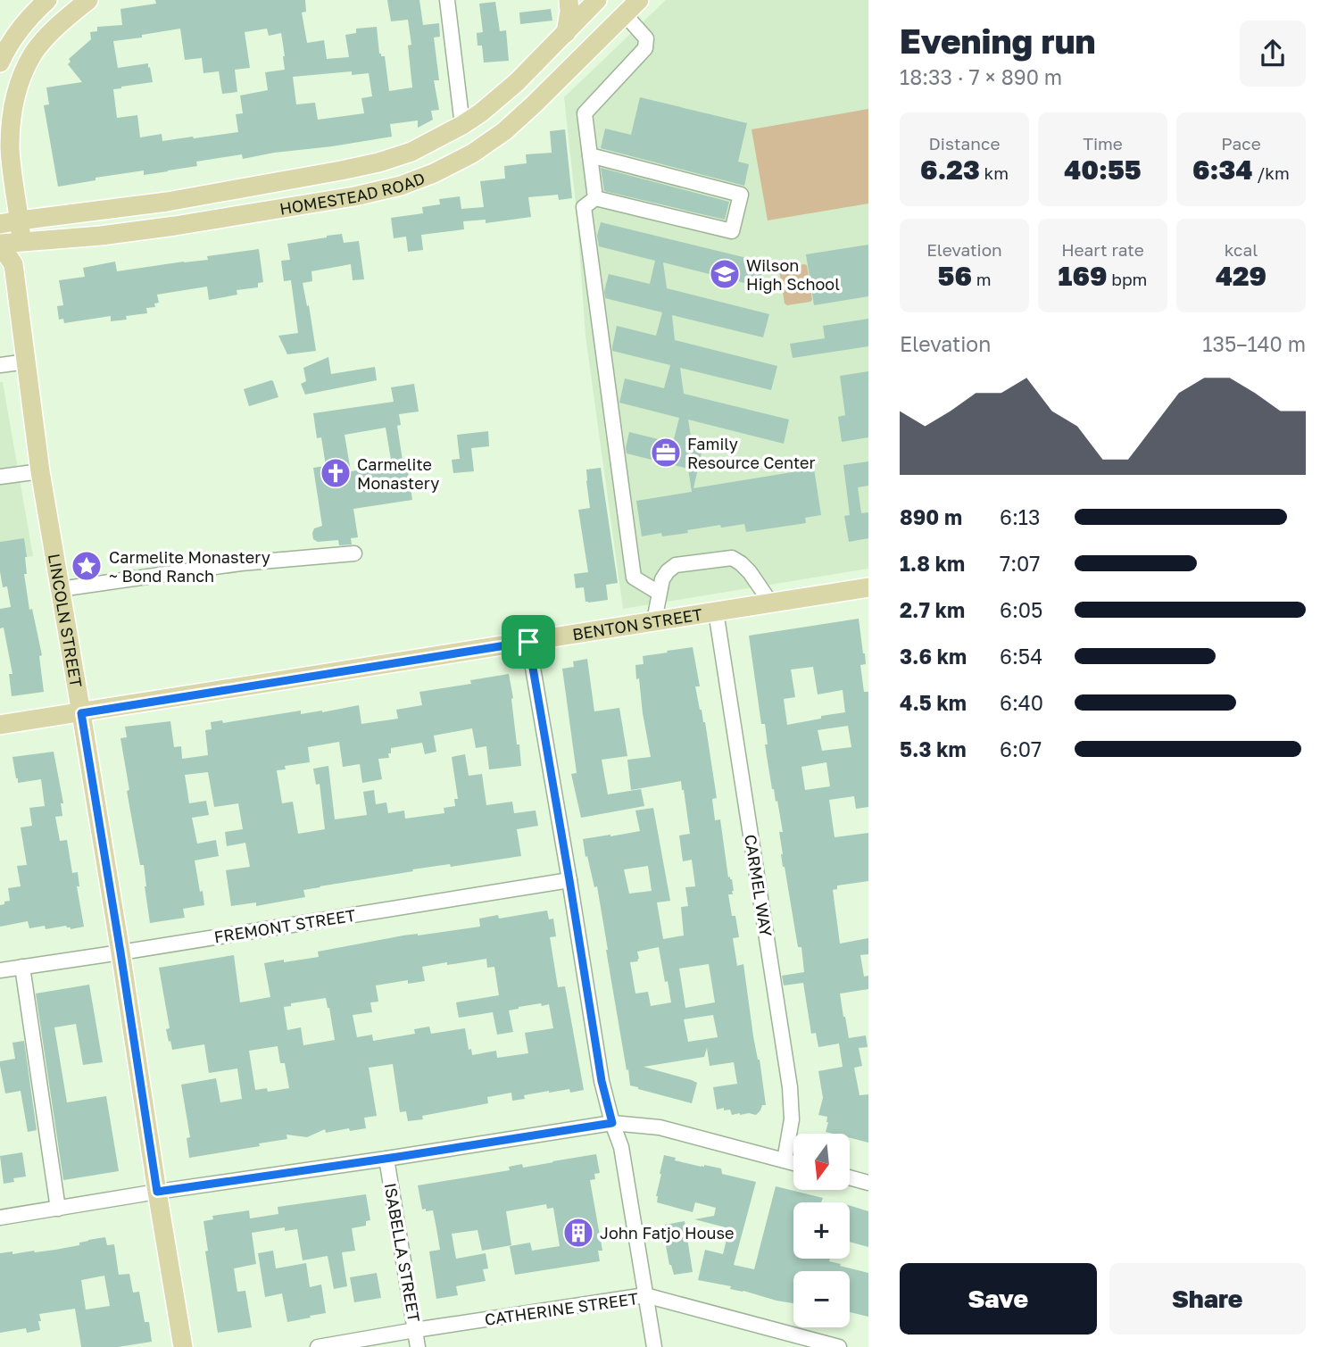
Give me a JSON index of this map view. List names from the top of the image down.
{
  "streets": {
    "main road": ["HOMESTEAD ROAD", "LINCOLN STREET", "BENTON STREET"],
    "street": [
      "CARMEL WAY",
      "FREMONT STREET",
      "ISABELLA STREET",
      "CATHERINE STREET"
    ]
  },
  "crossings": [
    ["HOMESTEAD ROAD", "LINCOLN STREET"],
    ["LINCOLN STREET", "BENTON STREET"],
    ["LINCOLN STREET", "FREMONT STREET"],
    ["BENTON STREET", "CARMEL WAY"],
    ["ISABELLA STREET", "CATHERINE STREET"]
  ],
  "places": {
    "school or university": ["Wilson High School"],
    "office": ["Family Resource Center"],
    "church": ["Carmelite Monastery"],
    "place": ["Carmelite Monastery ~ Bond Ranch"],
    "building": ["John Fatjo House"]
  },
  "north": "bottom",
  "page": {
    "heading": ["Evening run", "18:33 · 7 × 890 m"],
    "stats": [
      ["Distance", "6.23 km"],
      ["Time", "40:55"],
      ["Pace", "6:34 /km"],
      ["Elevation", "56 m"],
      ["Heart rate", "169 bpm"],
      ["kcal", "429"]
    ],
    "chart": ["Elevation", "135–140 m"],
    "list": [
      {
        "name": "890 m",
        "note": "6:13"
      },
      {
        "name": "1.8 km",
        "note": "7:07"
      },
      {
        "name": "2.7 km",
        "note": "6:05"
      },
      {
        "name": "3.6 km",
        "note": "6:54"
      },
      {
        "name": "4.5 km",
        "note": "6:40"
      },
      {
        "name": "5.3 km",
        "note": "6:07"
      }
    ],
    "map_buttons": ["+", "−"],
    "buttons": ["Save", "Share"]
  }
}
